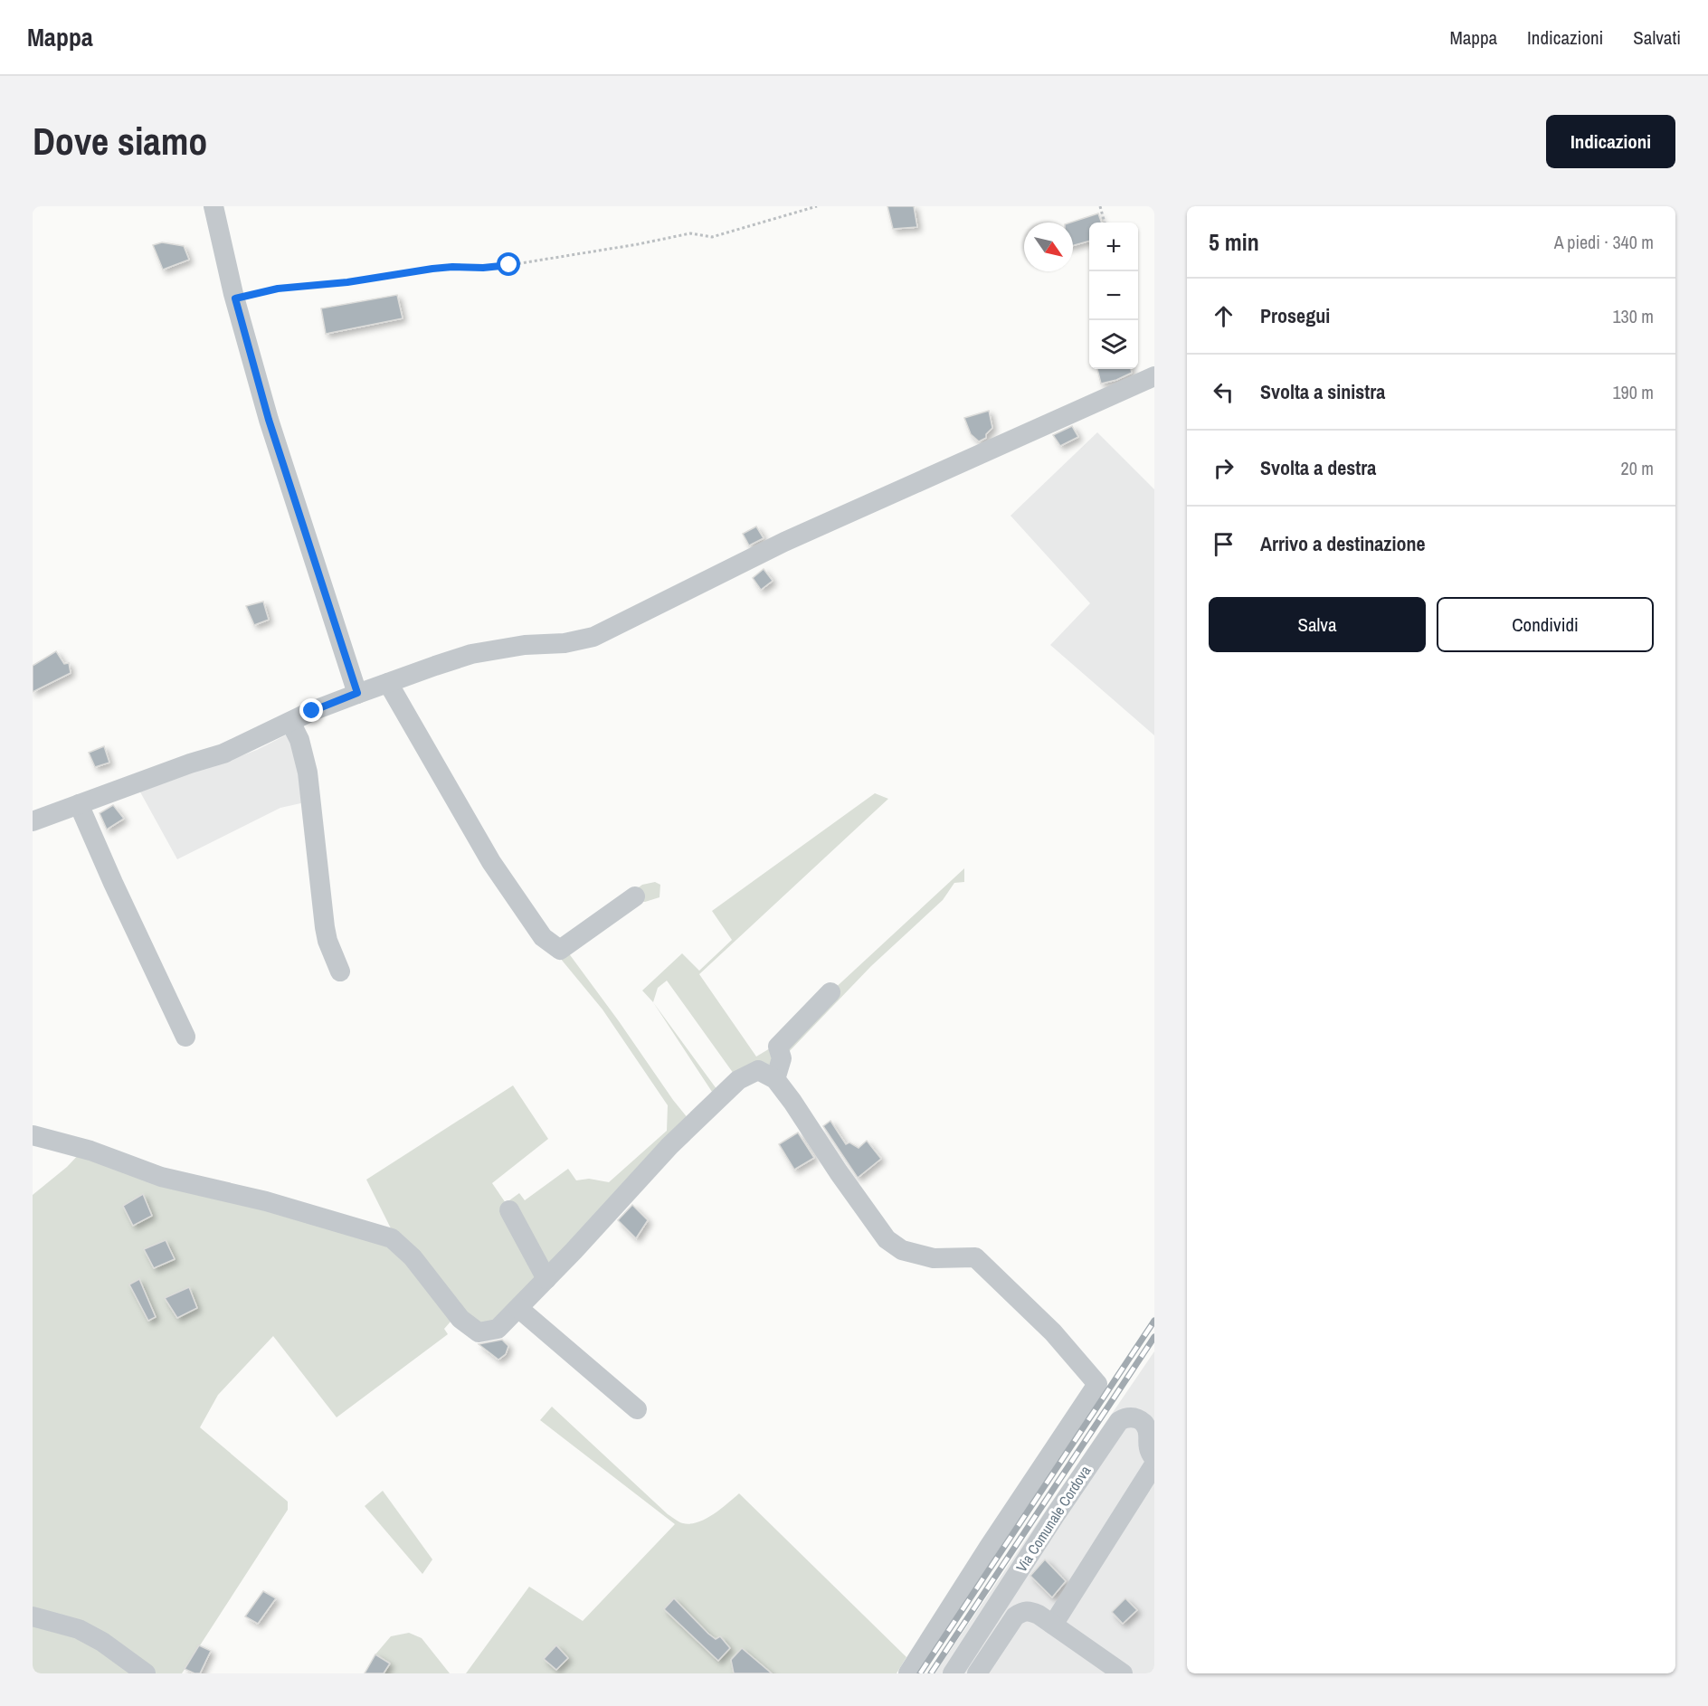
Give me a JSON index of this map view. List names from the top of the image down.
{
  "streets": {
    "street": ["Via Comunale Cordova"]
  },
  "north": "bottom right",
  "page": {
    "header": "Mappa",
    "nav": ["Mappa", "Indicazioni", "Salvati"],
    "buttons": [
      "Indicazioni",
      ["Salva", "Condividi"]
    ],
    "title": "Dove siamo",
    "heading": ["5 min", "A piedi · 340 m"],
    "map_buttons": ["+", "−"],
    "list": [
      ["Prosegui", "130 m"],
      ["Svolta a sinistra", "190 m"],
      ["Svolta a destra", "20 m"],
      "Arrivo a destinazione"
    ]
  }
}
